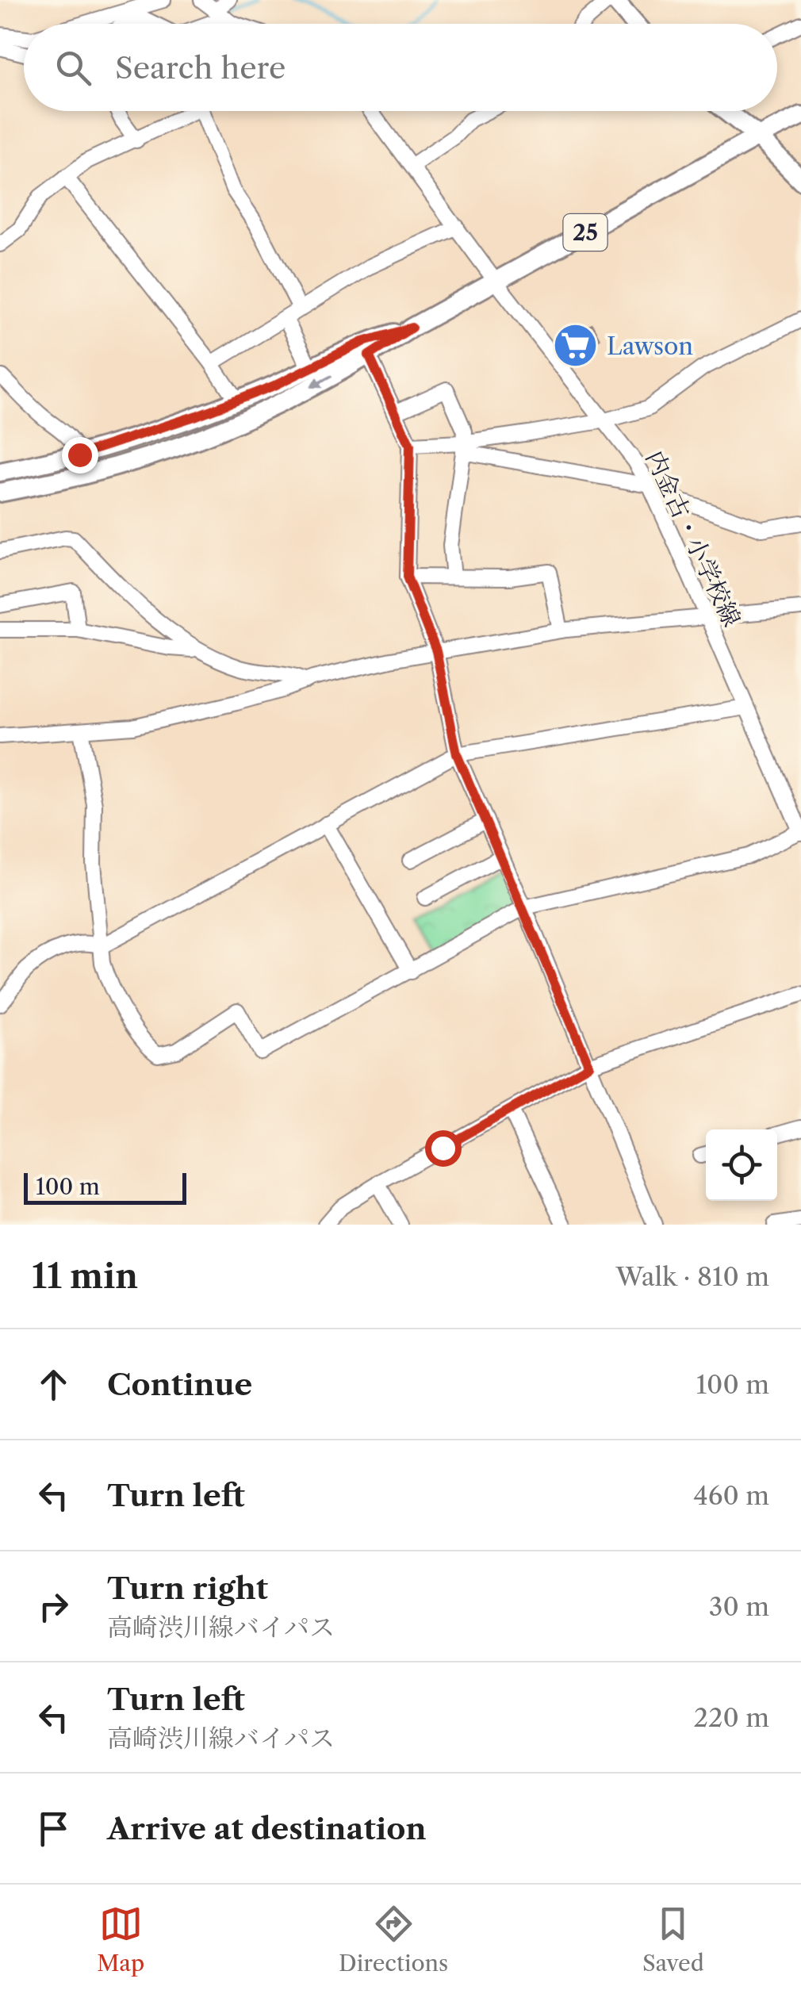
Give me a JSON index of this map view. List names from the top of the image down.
{
  "streets": {
    "main road": ["25"],
    "street": ["内金古・小学校線"]
  },
  "crossings": [
    ["25", "内金古・小学校線"]
  ],
  "places": {
    "supermarket": ["Lawson"]
  },
  "scale_bar": "100 m",
  "page": {
    "search": "Search here",
    "scale": "100 m",
    "heading": ["11 min", "Walk · 810 m"],
    "list": [
      ["Continue", "100 m"],
      ["Turn left", "460 m"],
      ["Turn right", "高崎渋川線バイパス", "30 m"],
      ["Turn left", "高崎渋川線バイパス", "220 m"],
      "Arrive at destination"
    ],
    "nav": ["Map", "Directions", "Saved"]
  }
}
